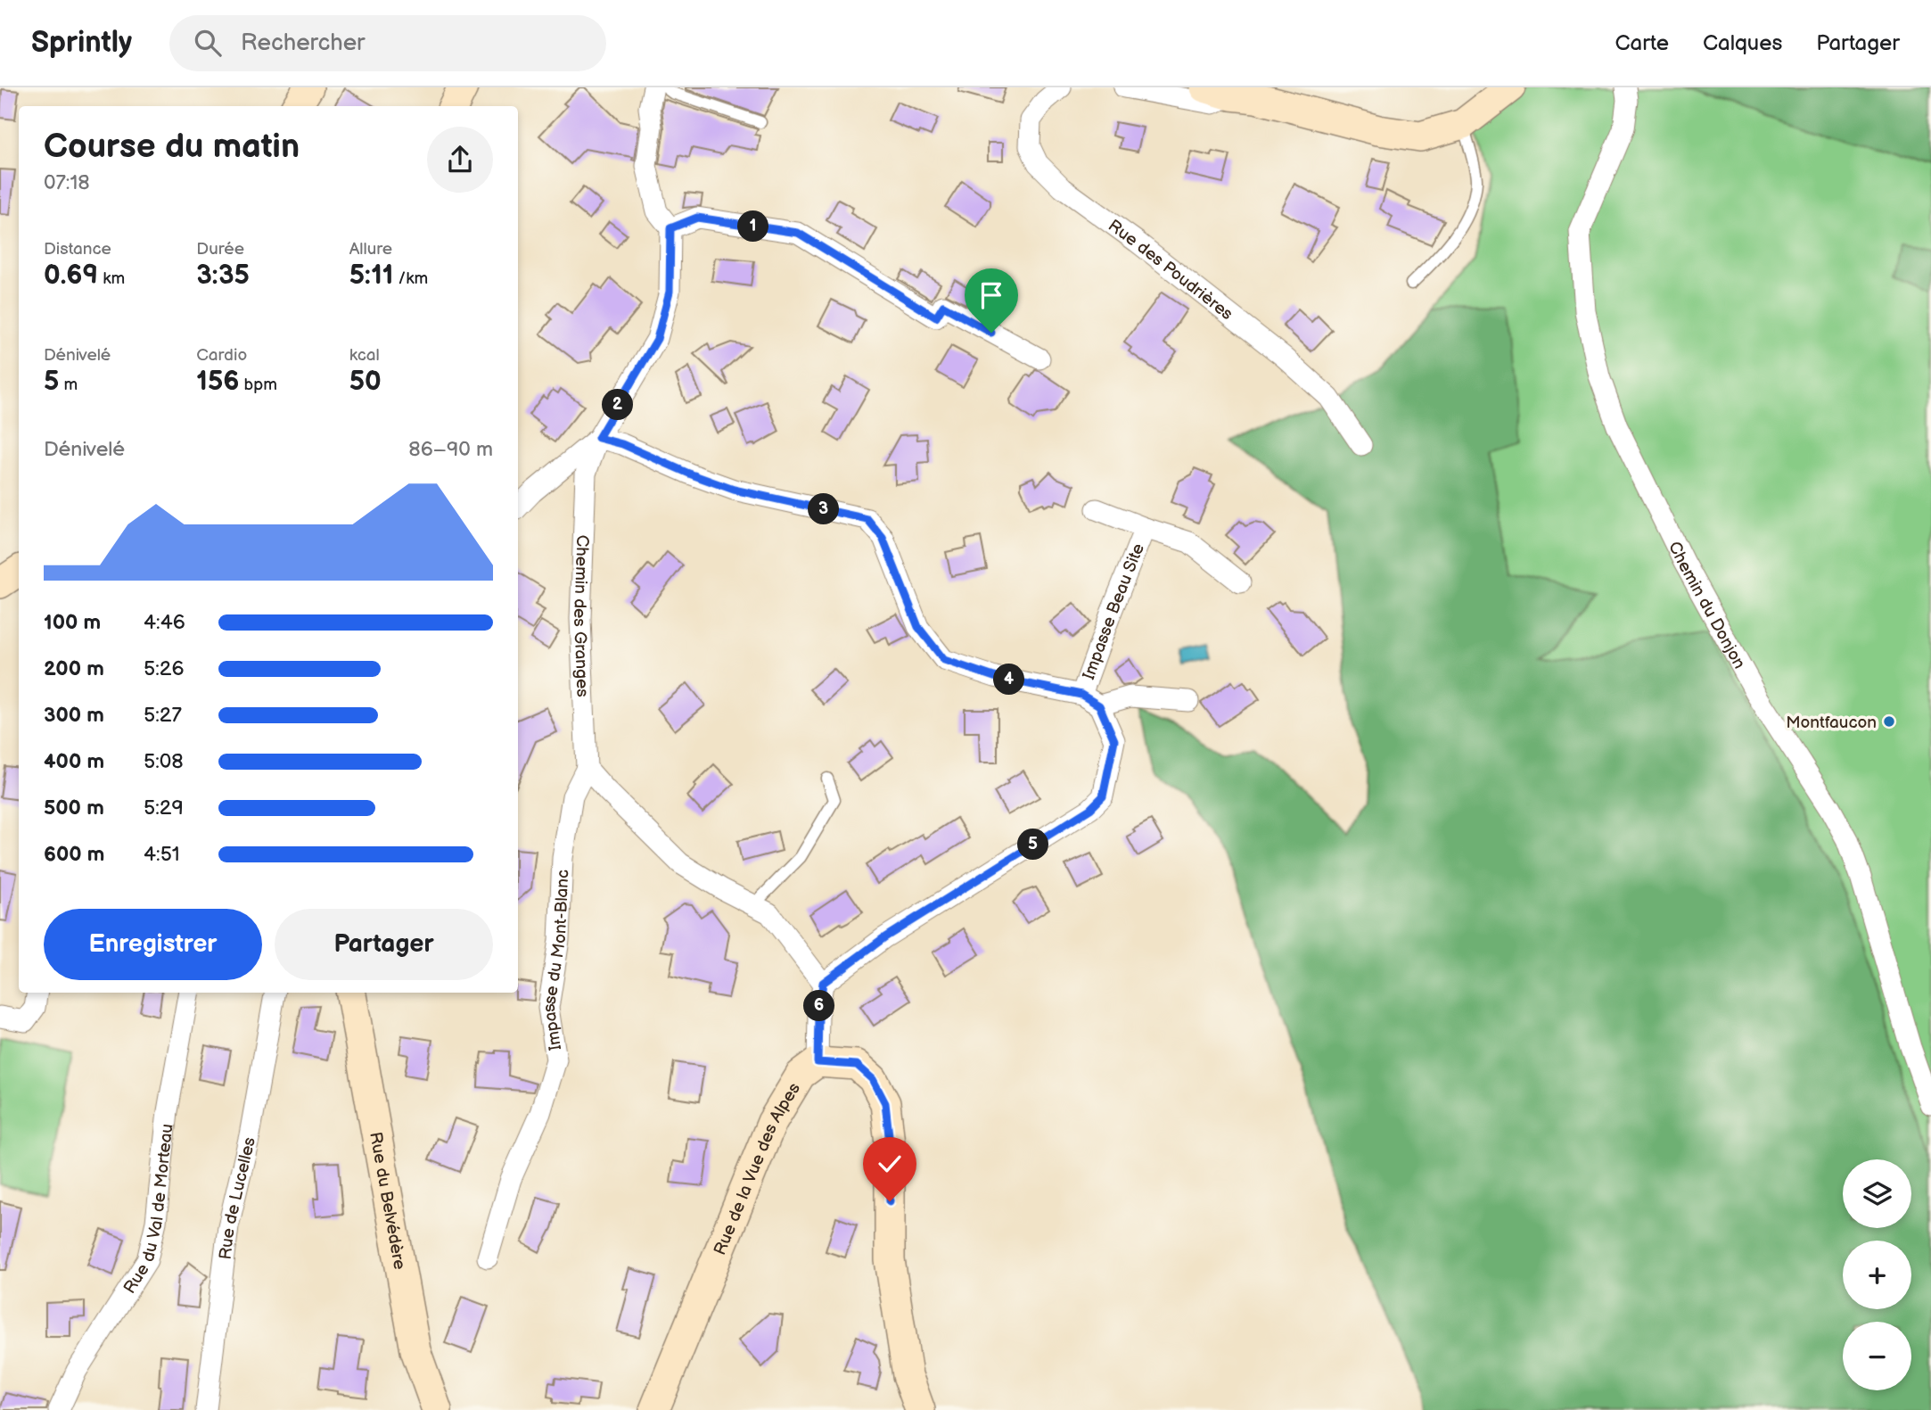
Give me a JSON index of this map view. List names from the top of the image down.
{
  "streets": {
    "street": [
      "Rue des Poudrières",
      "Chemin du Donjon",
      "Impasse Beau Site",
      "Chemin des Granges",
      "Impasse du Mont-Blanc",
      "Rue de la Vue des Alpes",
      "Rue de Lucelles",
      "Rue du Belvédère",
      "Rue du Val de Morteau"
    ]
  },
  "crossings": [
    ["Chemin des Granges", "Impasse du Mont-Blanc"]
  ],
  "places": ["Montfaucon"],
  "page": {
    "header": "Sprintly",
    "search": "Rechercher",
    "nav": ["Carte", "Calques", "Partager"],
    "heading": ["Course du matin", "07:18"],
    "pins": [
      "1",
      "2",
      "3",
      "4",
      "5",
      "6"
    ],
    "stats": [
      ["Distance", "0.69 km"],
      ["Durée", "3:35"],
      ["Allure", "5:11 /km"],
      ["Dénivelé", "5 m"],
      ["Cardio", "156 bpm"],
      ["kcal", "50"]
    ],
    "chart": ["Dénivelé", "86–90 m"],
    "list": [
      {
        "name": "100 m",
        "note": "4:46"
      },
      {
        "name": "200 m",
        "note": "5:26"
      },
      {
        "name": "300 m",
        "note": "5:27"
      },
      {
        "name": "400 m",
        "note": "5:08"
      },
      {
        "name": "500 m",
        "note": "5:29"
      },
      {
        "name": "600 m",
        "note": "4:51"
      }
    ],
    "buttons": ["Enregistrer", "Partager"],
    "map_buttons": ["+", "−"]
  }
}
